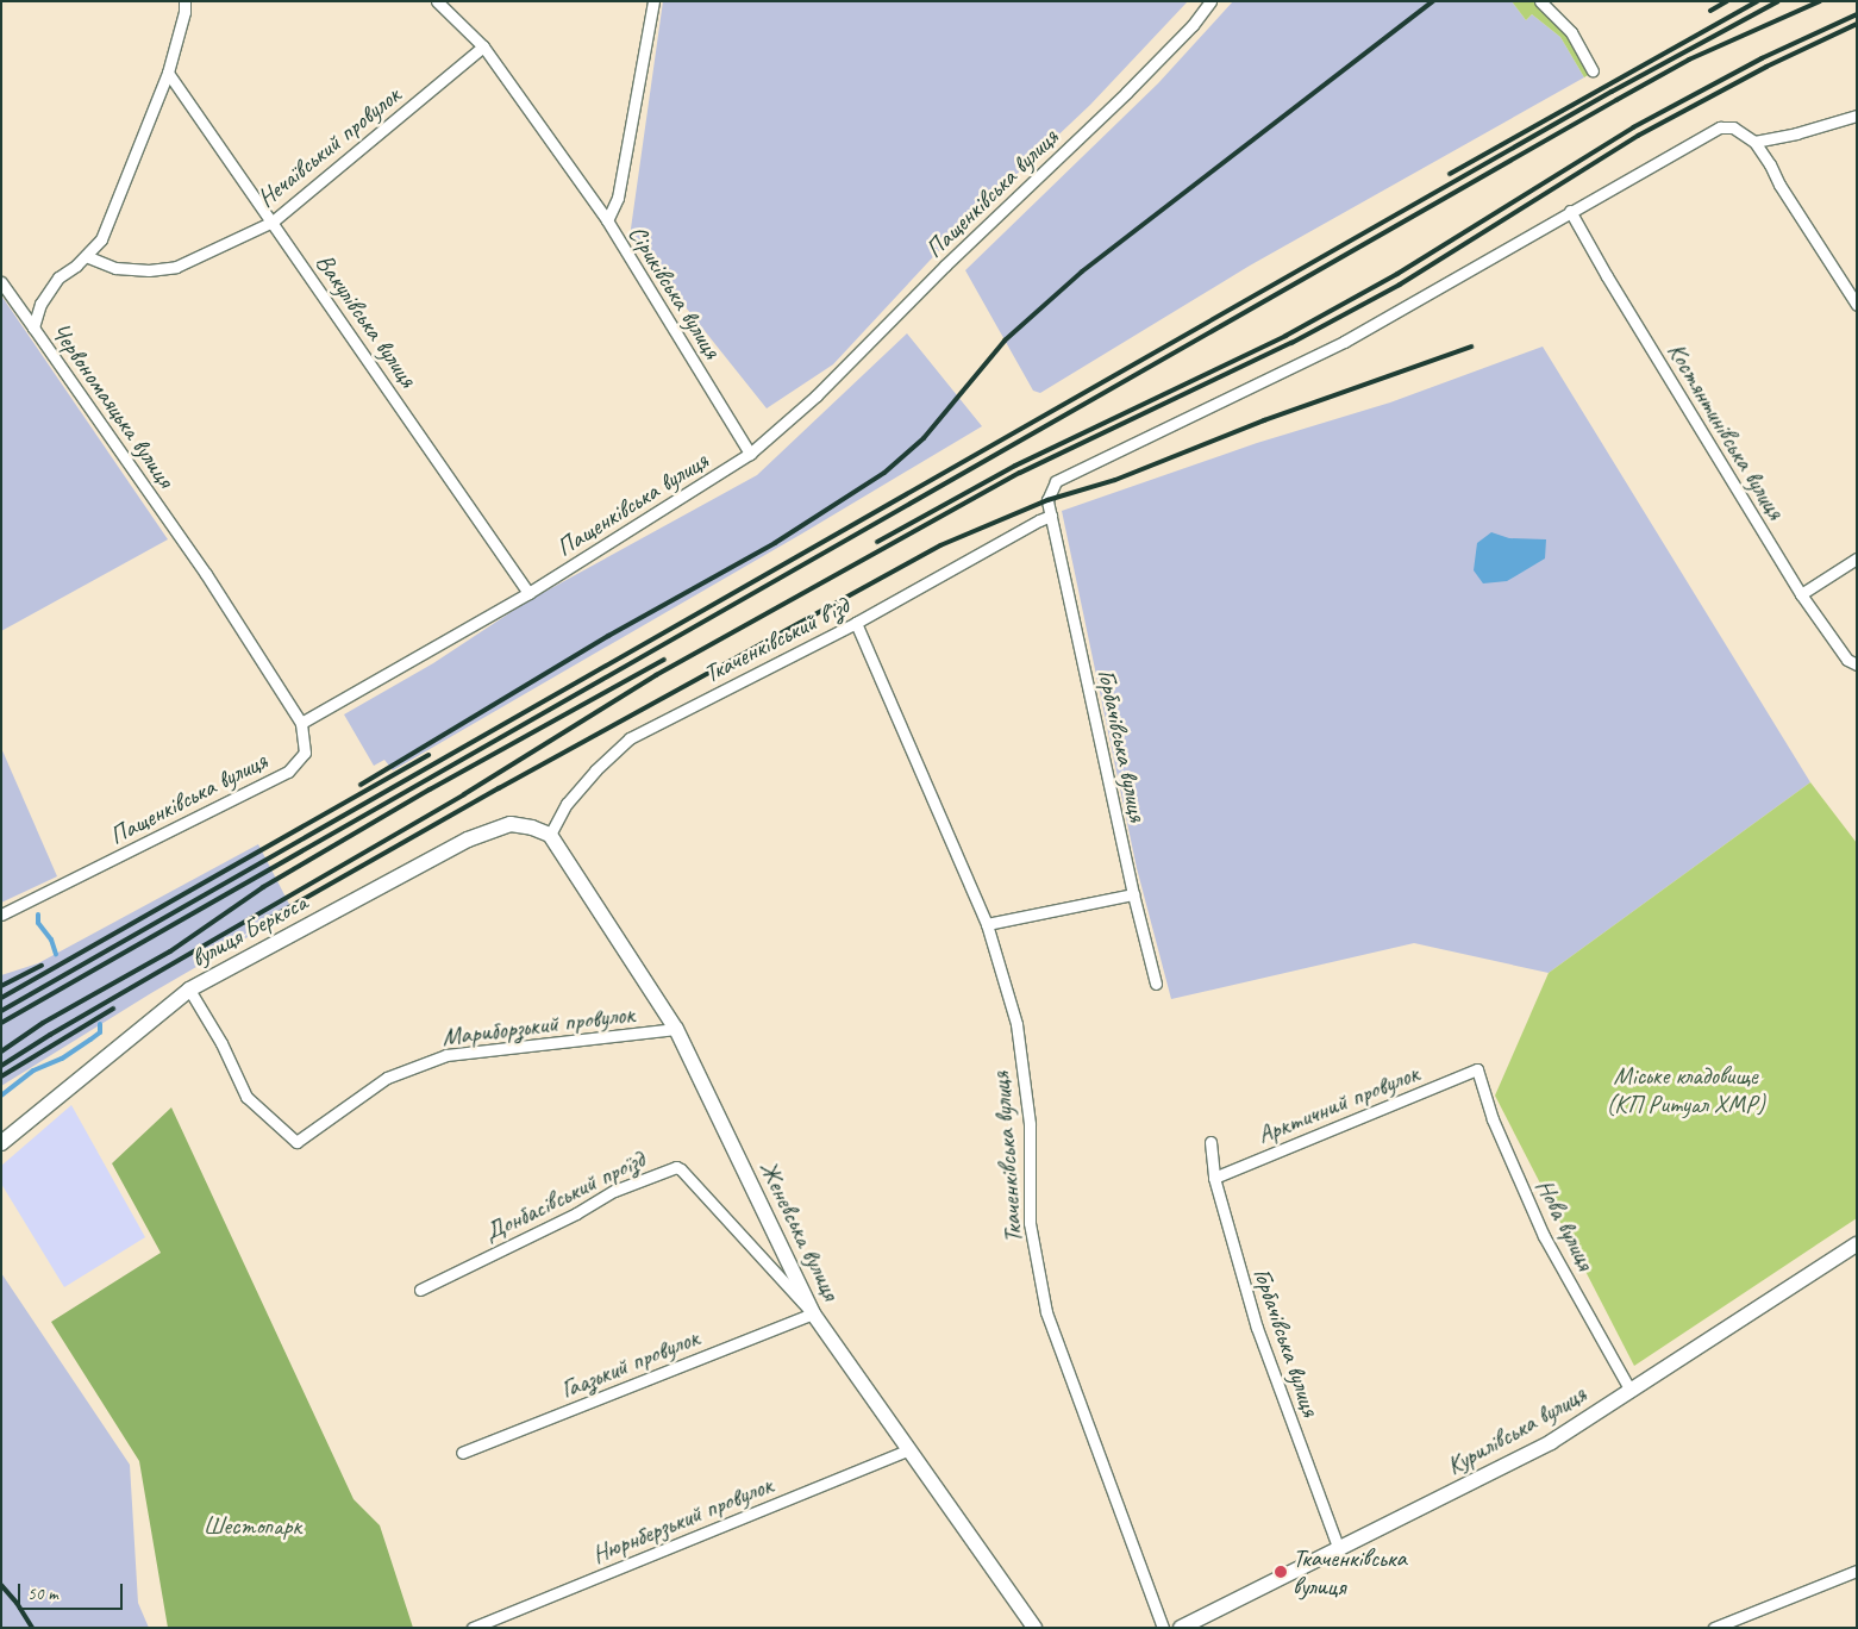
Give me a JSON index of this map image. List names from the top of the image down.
{
  "streets": {
    "street": [
      "Нечаївський провулок",
      "Пащенківська вулиця",
      "Сіриківська вулиця",
      "Вакулівська вулиця",
      "Червономаяцька вулиця",
      "Костянтинівська вулиця",
      "Ткаченківський в'їзд",
      "Горбачівська вулиця",
      "вулиця Беркоса",
      "Мариборзький провулок",
      "Арктичний провулок",
      "Ткаченківська вулиця",
      "Донбасівський проїзд",
      "Нова вулиця",
      "Женевська вулиця",
      "Гаазький провулок",
      "Курилівська вулиця",
      "Нюрнберзький провулок"
    ]
  },
  "crossings": [
    ["Нечаївський провулок", "Вакулівська вулиця"],
    ["Нечаївський провулок", "Червономаяцька вулиця"],
    ["Пащенківська вулиця", "Сіриківська вулиця"],
    ["Пащенківська вулиця", "Вакулівська вулиця"],
    ["Пащенківська вулиця", "Червономаяцька вулиця"],
    ["Вакулівська вулиця", "Червономаяцька вулиця"],
    ["Костянтинівська вулиця", "Горбачівська вулиця"],
    ["Ткаченківський в'їзд", "Горбачівська вулиця"],
    ["Ткаченківський в'їзд", "вулиця Беркоса"],
    ["Ткаченківський в'їзд", "Ткаченківська вулиця"],
    ["Ткаченківський в'їзд", "Женевська вулиця"],
    ["Горбачівська вулиця", "Арктичний провулок"],
    ["Горбачівська вулиця", "Курилівська вулиця"],
    ["вулиця Беркоса", "Мариборзький провулок"],
    ["вулиця Беркоса", "Женевська вулиця"],
    ["Мариборзький провулок", "Женевська вулиця"],
    ["Арктичний провулок", "Нова вулиця"],
    ["Донбасівський проїзд", "Женевська вулиця"],
    ["Донбасівський проїзд", "Гаазький провулок"],
    ["Нова вулиця", "Курилівська вулиця"],
    ["Женевська вулиця", "Гаазький провулок"],
    ["Женевська вулиця", "Нюрнберзький провулок"]
  ],
  "parks": ["Міське кладовище (КП Ритуал ХМР)", "Шестопарк"],
  "places": ["Ткаченківська вулиця"],
  "scale_bar": "50 m"
}
